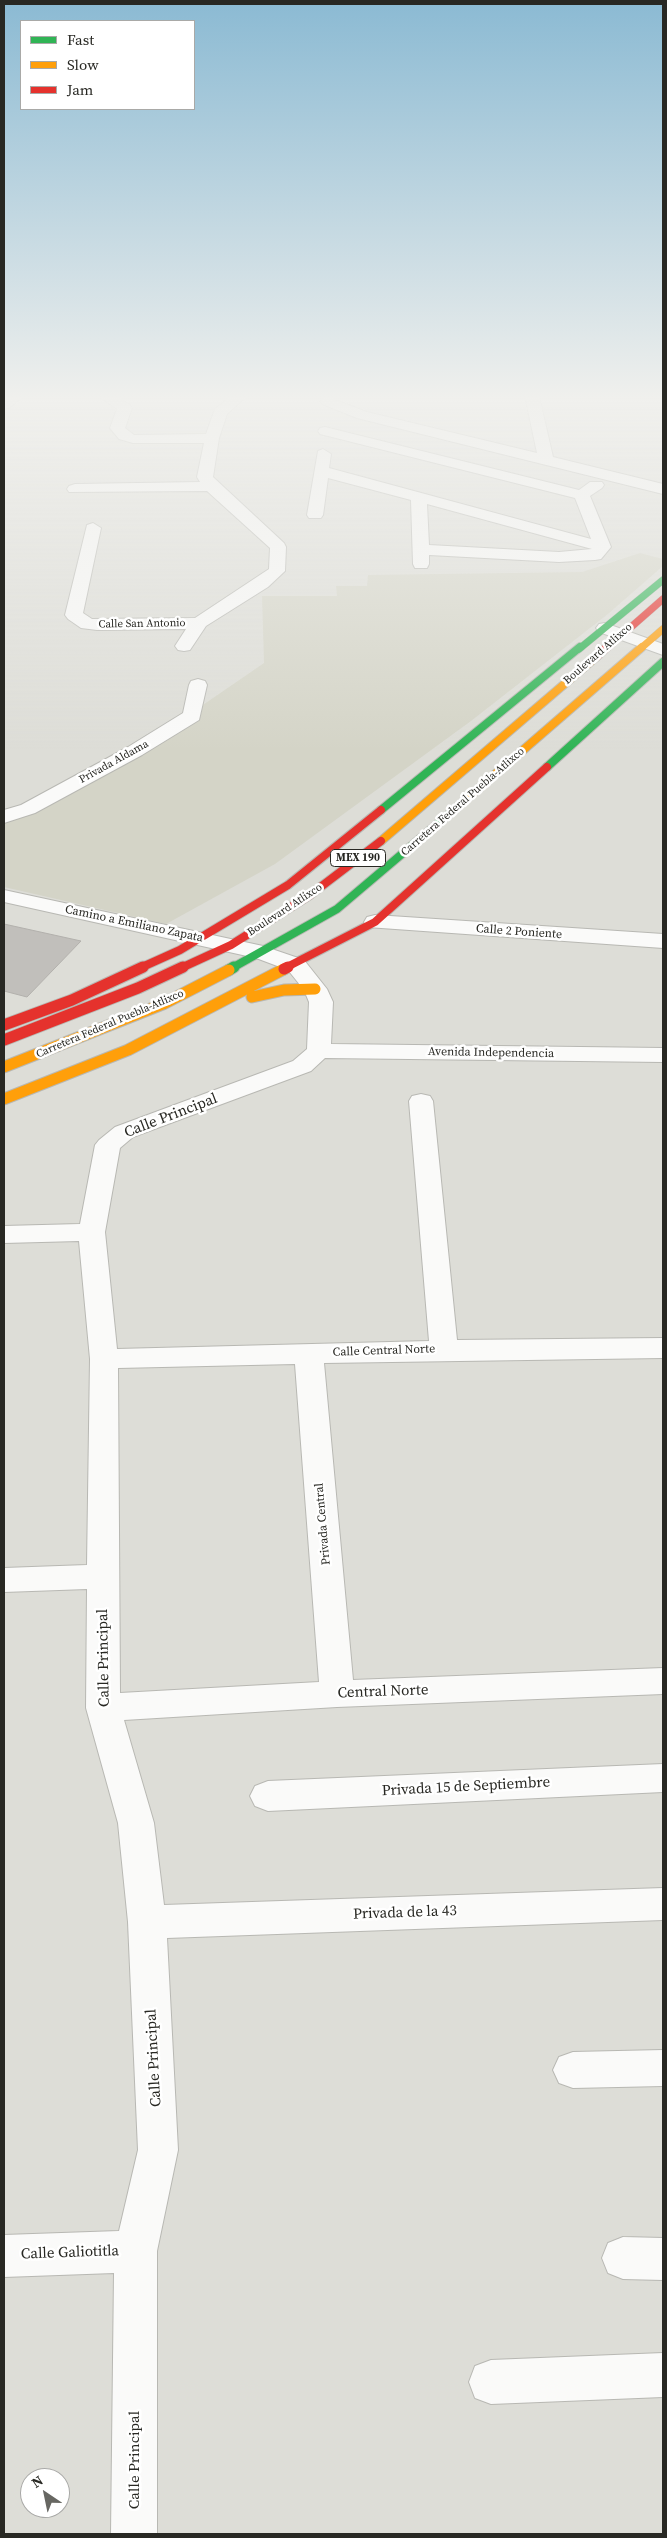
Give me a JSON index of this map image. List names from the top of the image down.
{
  "streets": {
    "street": [
      "Calle San Antonio",
      "Boulevard Atlixco",
      "Privada Aldama",
      "Carretera Federal Puebla-Atlixco",
      "MEX 190",
      "Camino a Emiliano Zapata",
      "Calle 2 Poniente",
      "Avenida Independencia",
      "Calle Principal",
      "Calle Central Norte",
      "Privada Central",
      "Central Norte",
      "Privada 15 de Septiembre",
      "Privada de la 43",
      "Calle Galiotitla"
    ]
  },
  "crossings": [
    ["Boulevard Atlixco", "Camino a Emiliano Zapata"],
    ["Carretera Federal Puebla-Atlixco", "Camino a Emiliano Zapata"],
    ["Avenida Independencia", "Calle Principal"],
    ["Calle Principal", "Calle Central Norte"],
    ["Calle Principal", "Central Norte"],
    ["Calle Principal", "Privada de la 43"],
    ["Calle Principal", "Calle Galiotitla"],
    ["Calle Central Norte", "Privada Central"],
    ["Privada Central", "Central Norte"]
  ],
  "legend": ["Fast", "Slow", "Jam"],
  "north": "top left"
}
